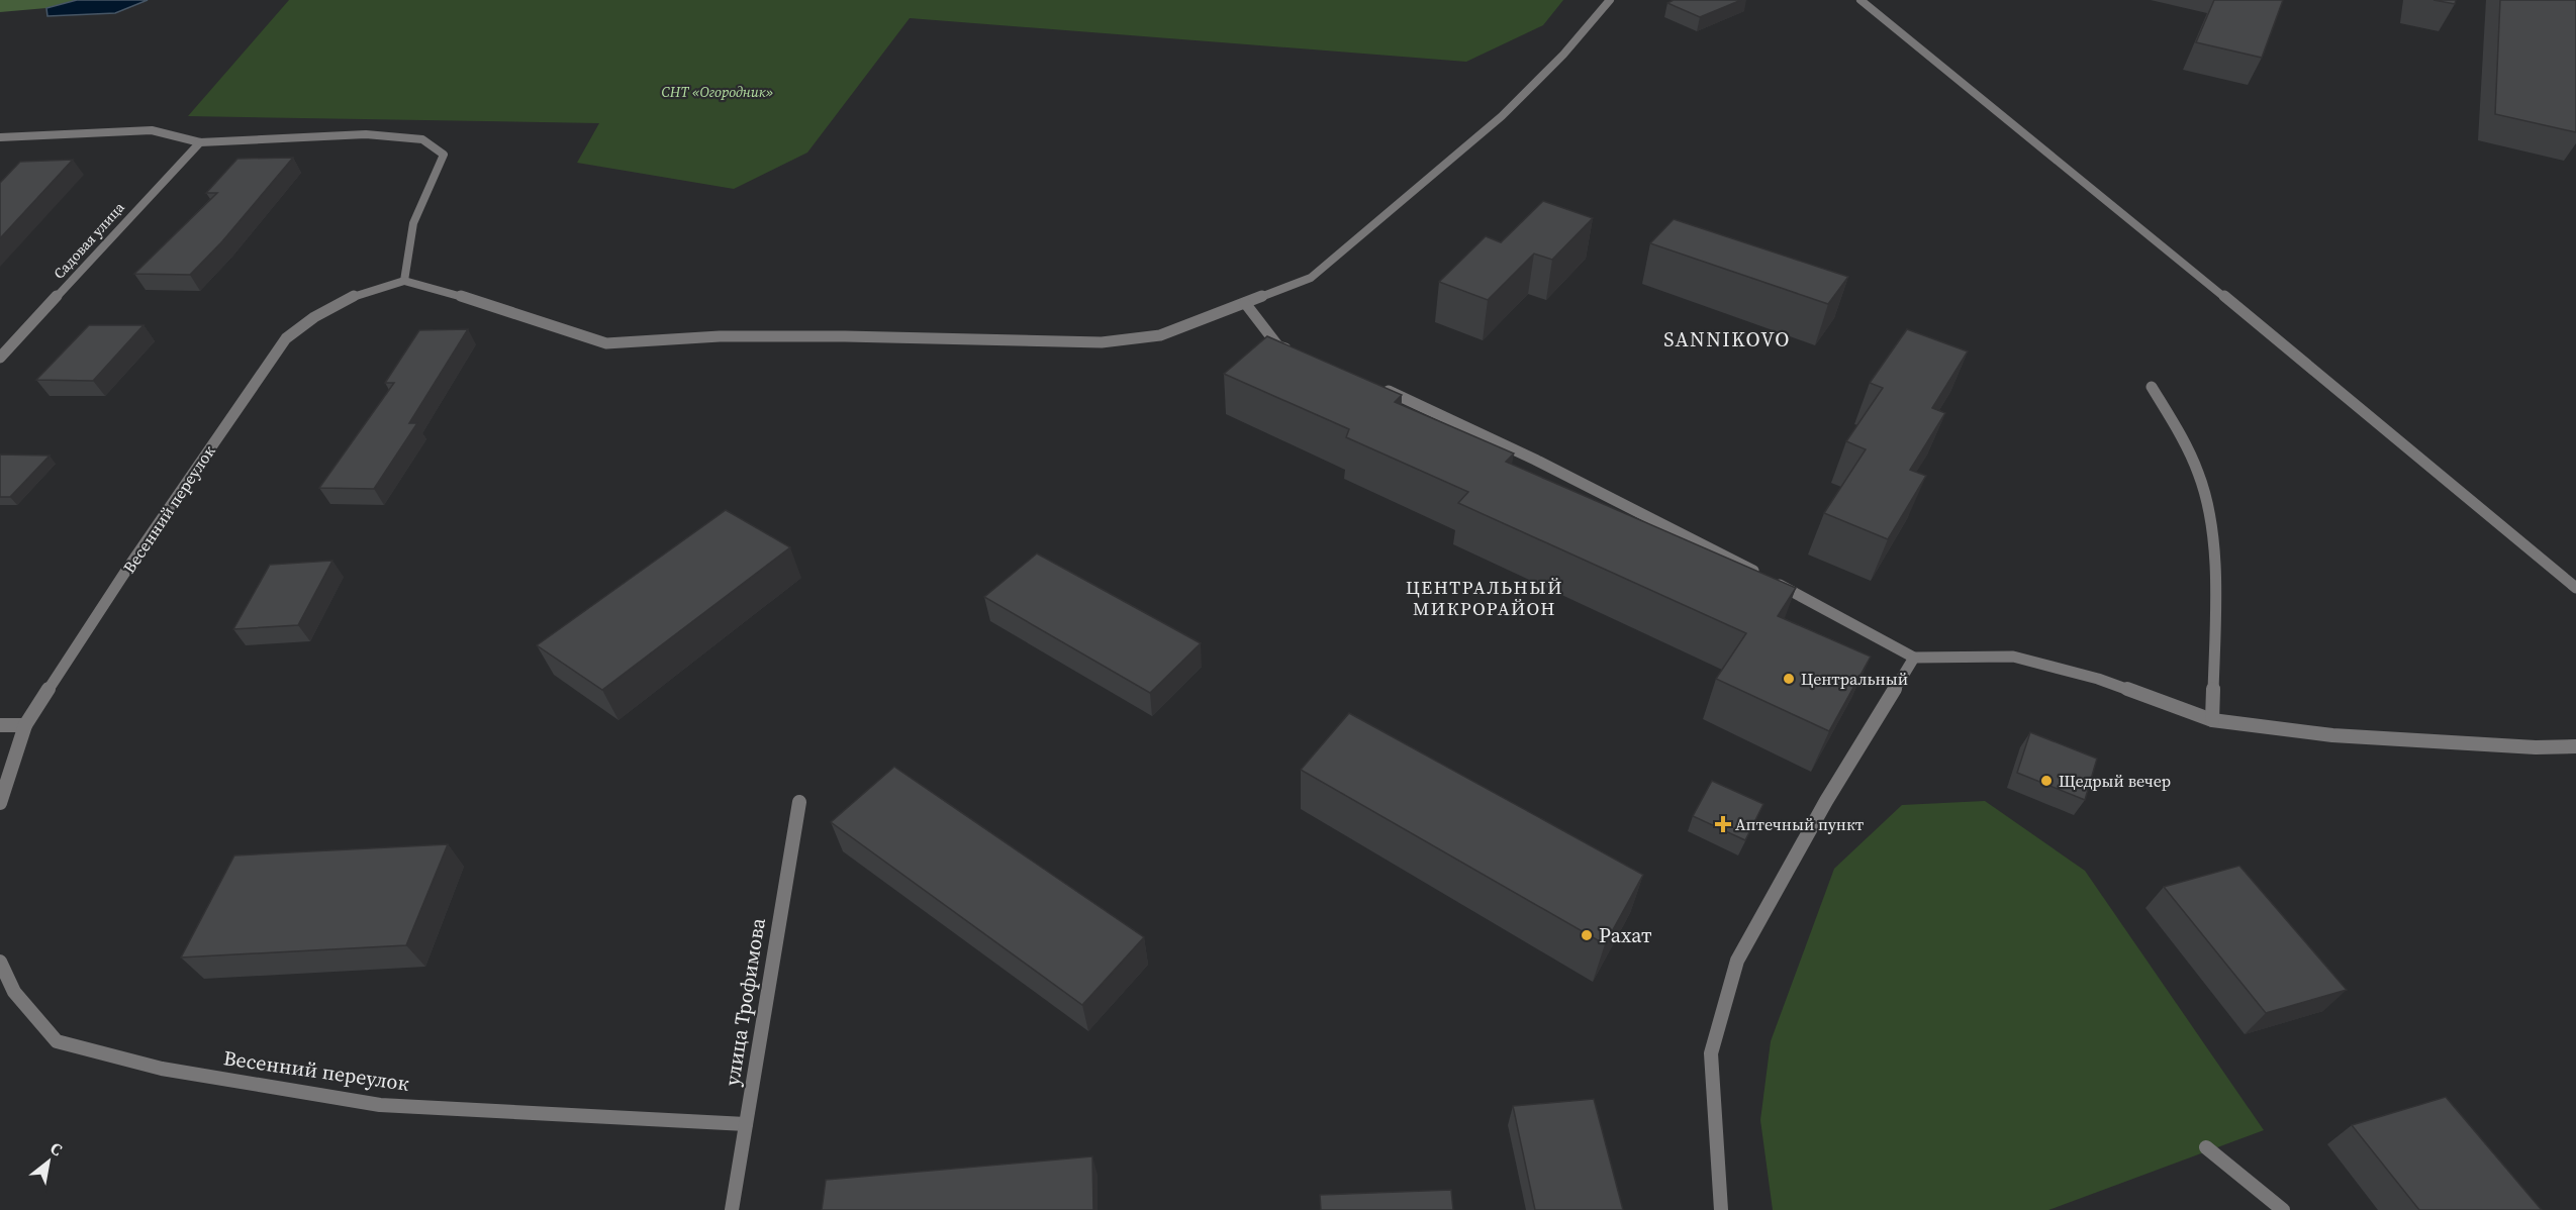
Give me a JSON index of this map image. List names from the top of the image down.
{
  "streets": {
    "street": ["Садовая улица", "Весенний переулок", "улица Трофимова"]
  },
  "crossings": [
    ["Весенний переулок", "улица Трофимова"]
  ],
  "districts": ["SANNIKOVO", "ЦЕНТРАЛЬНЫЙ МИКРОРАЙОН"],
  "parks": ["СНТ «Огородник»"],
  "places": {
    "other": ["Центральный", "Щедрый вечер", "Рахат"],
    "health": ["Аптечный пункт"]
  },
  "north": "top right"
}
